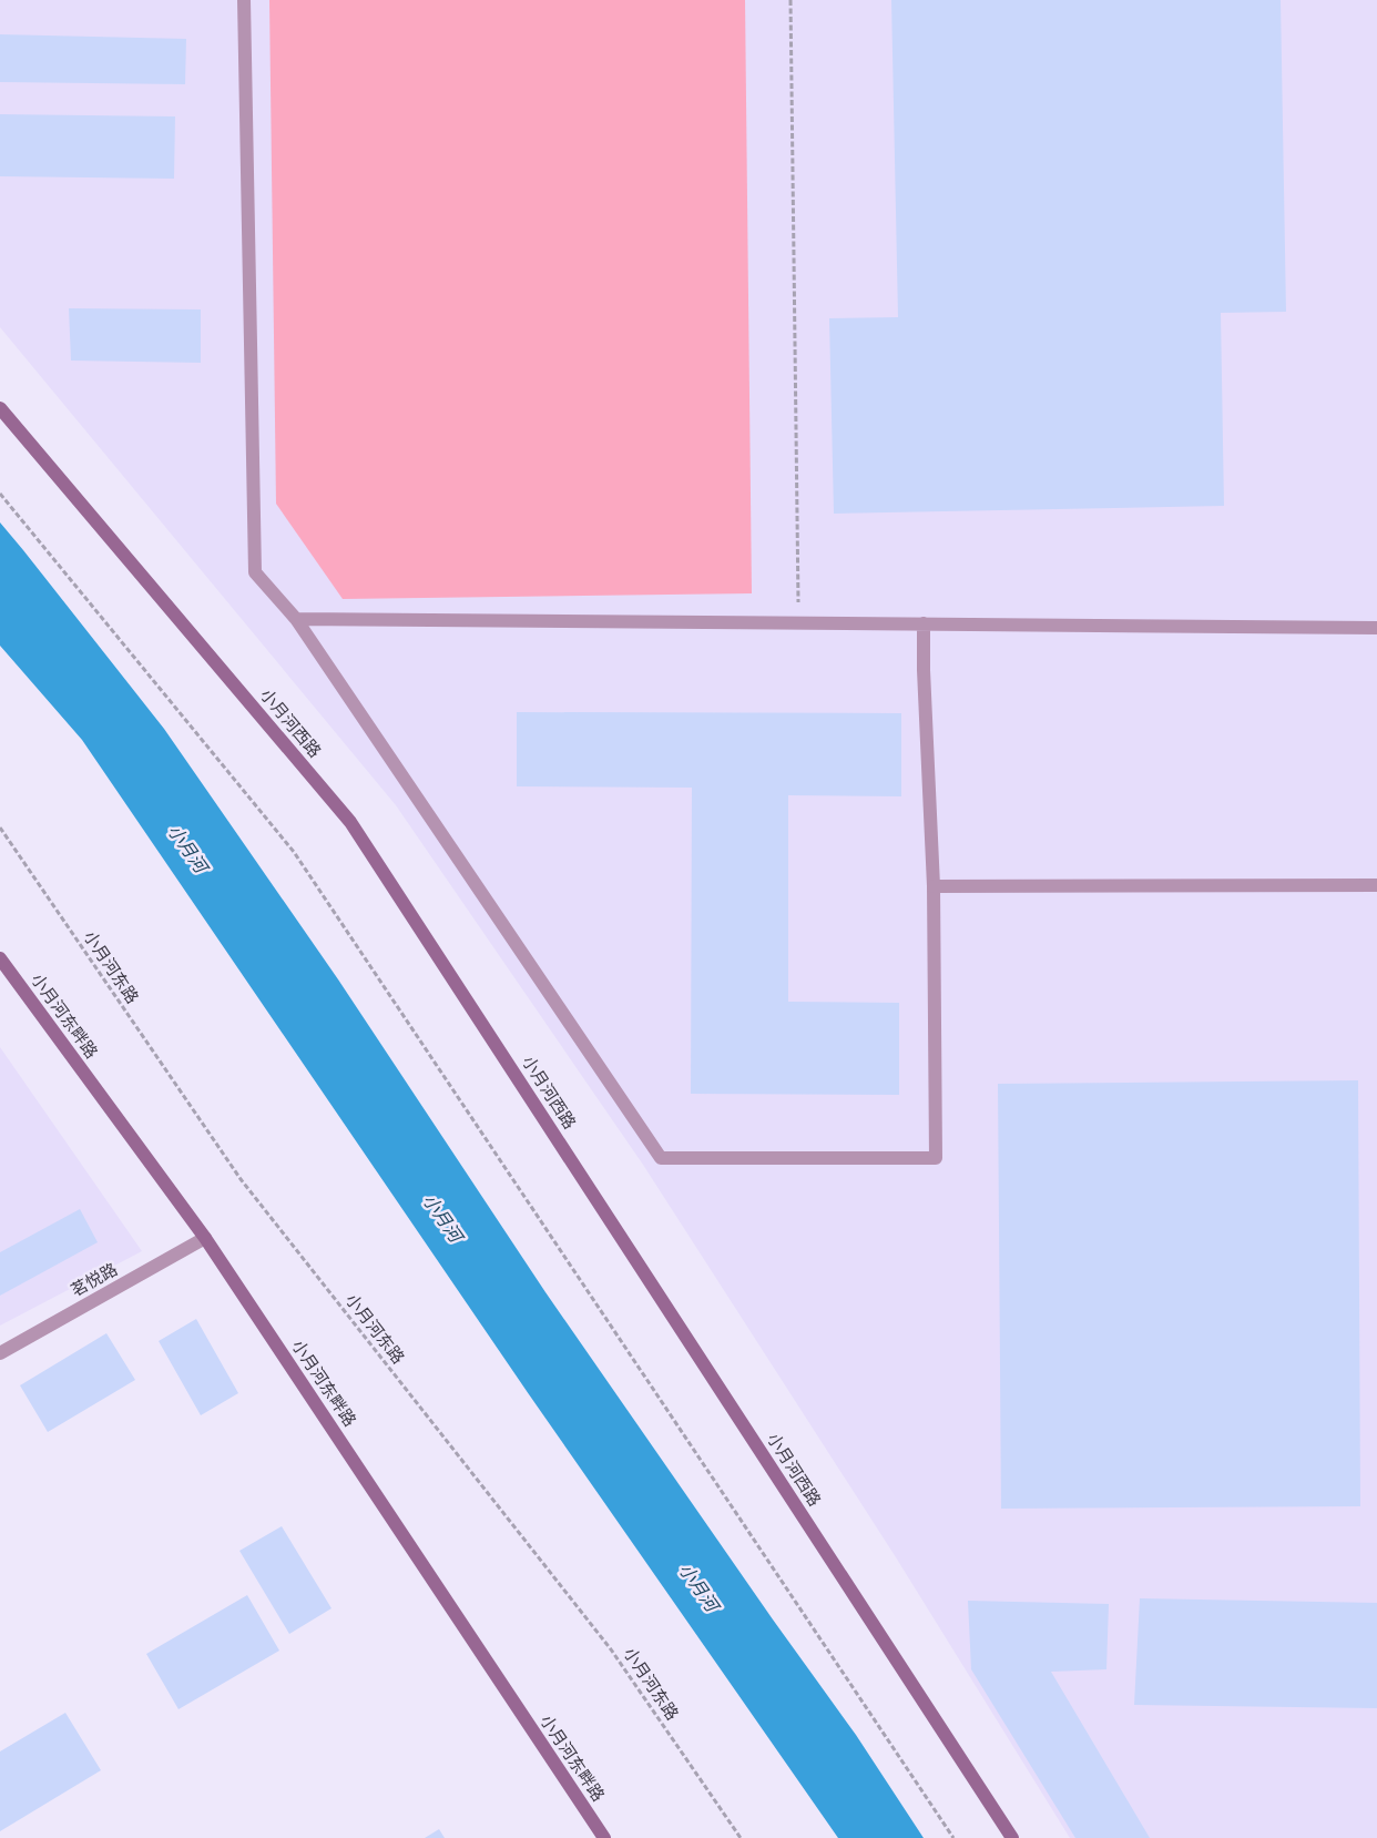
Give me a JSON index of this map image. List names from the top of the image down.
{
  "streets": {
    "street": ["小月河西路", "小月河东畔路", "茗悦路"],
    "path": ["小月河东路"]
  },
  "crossings": [
    ["小月河东畔路", "茗悦路"]
  ],
  "water": ["小月河"]
}
